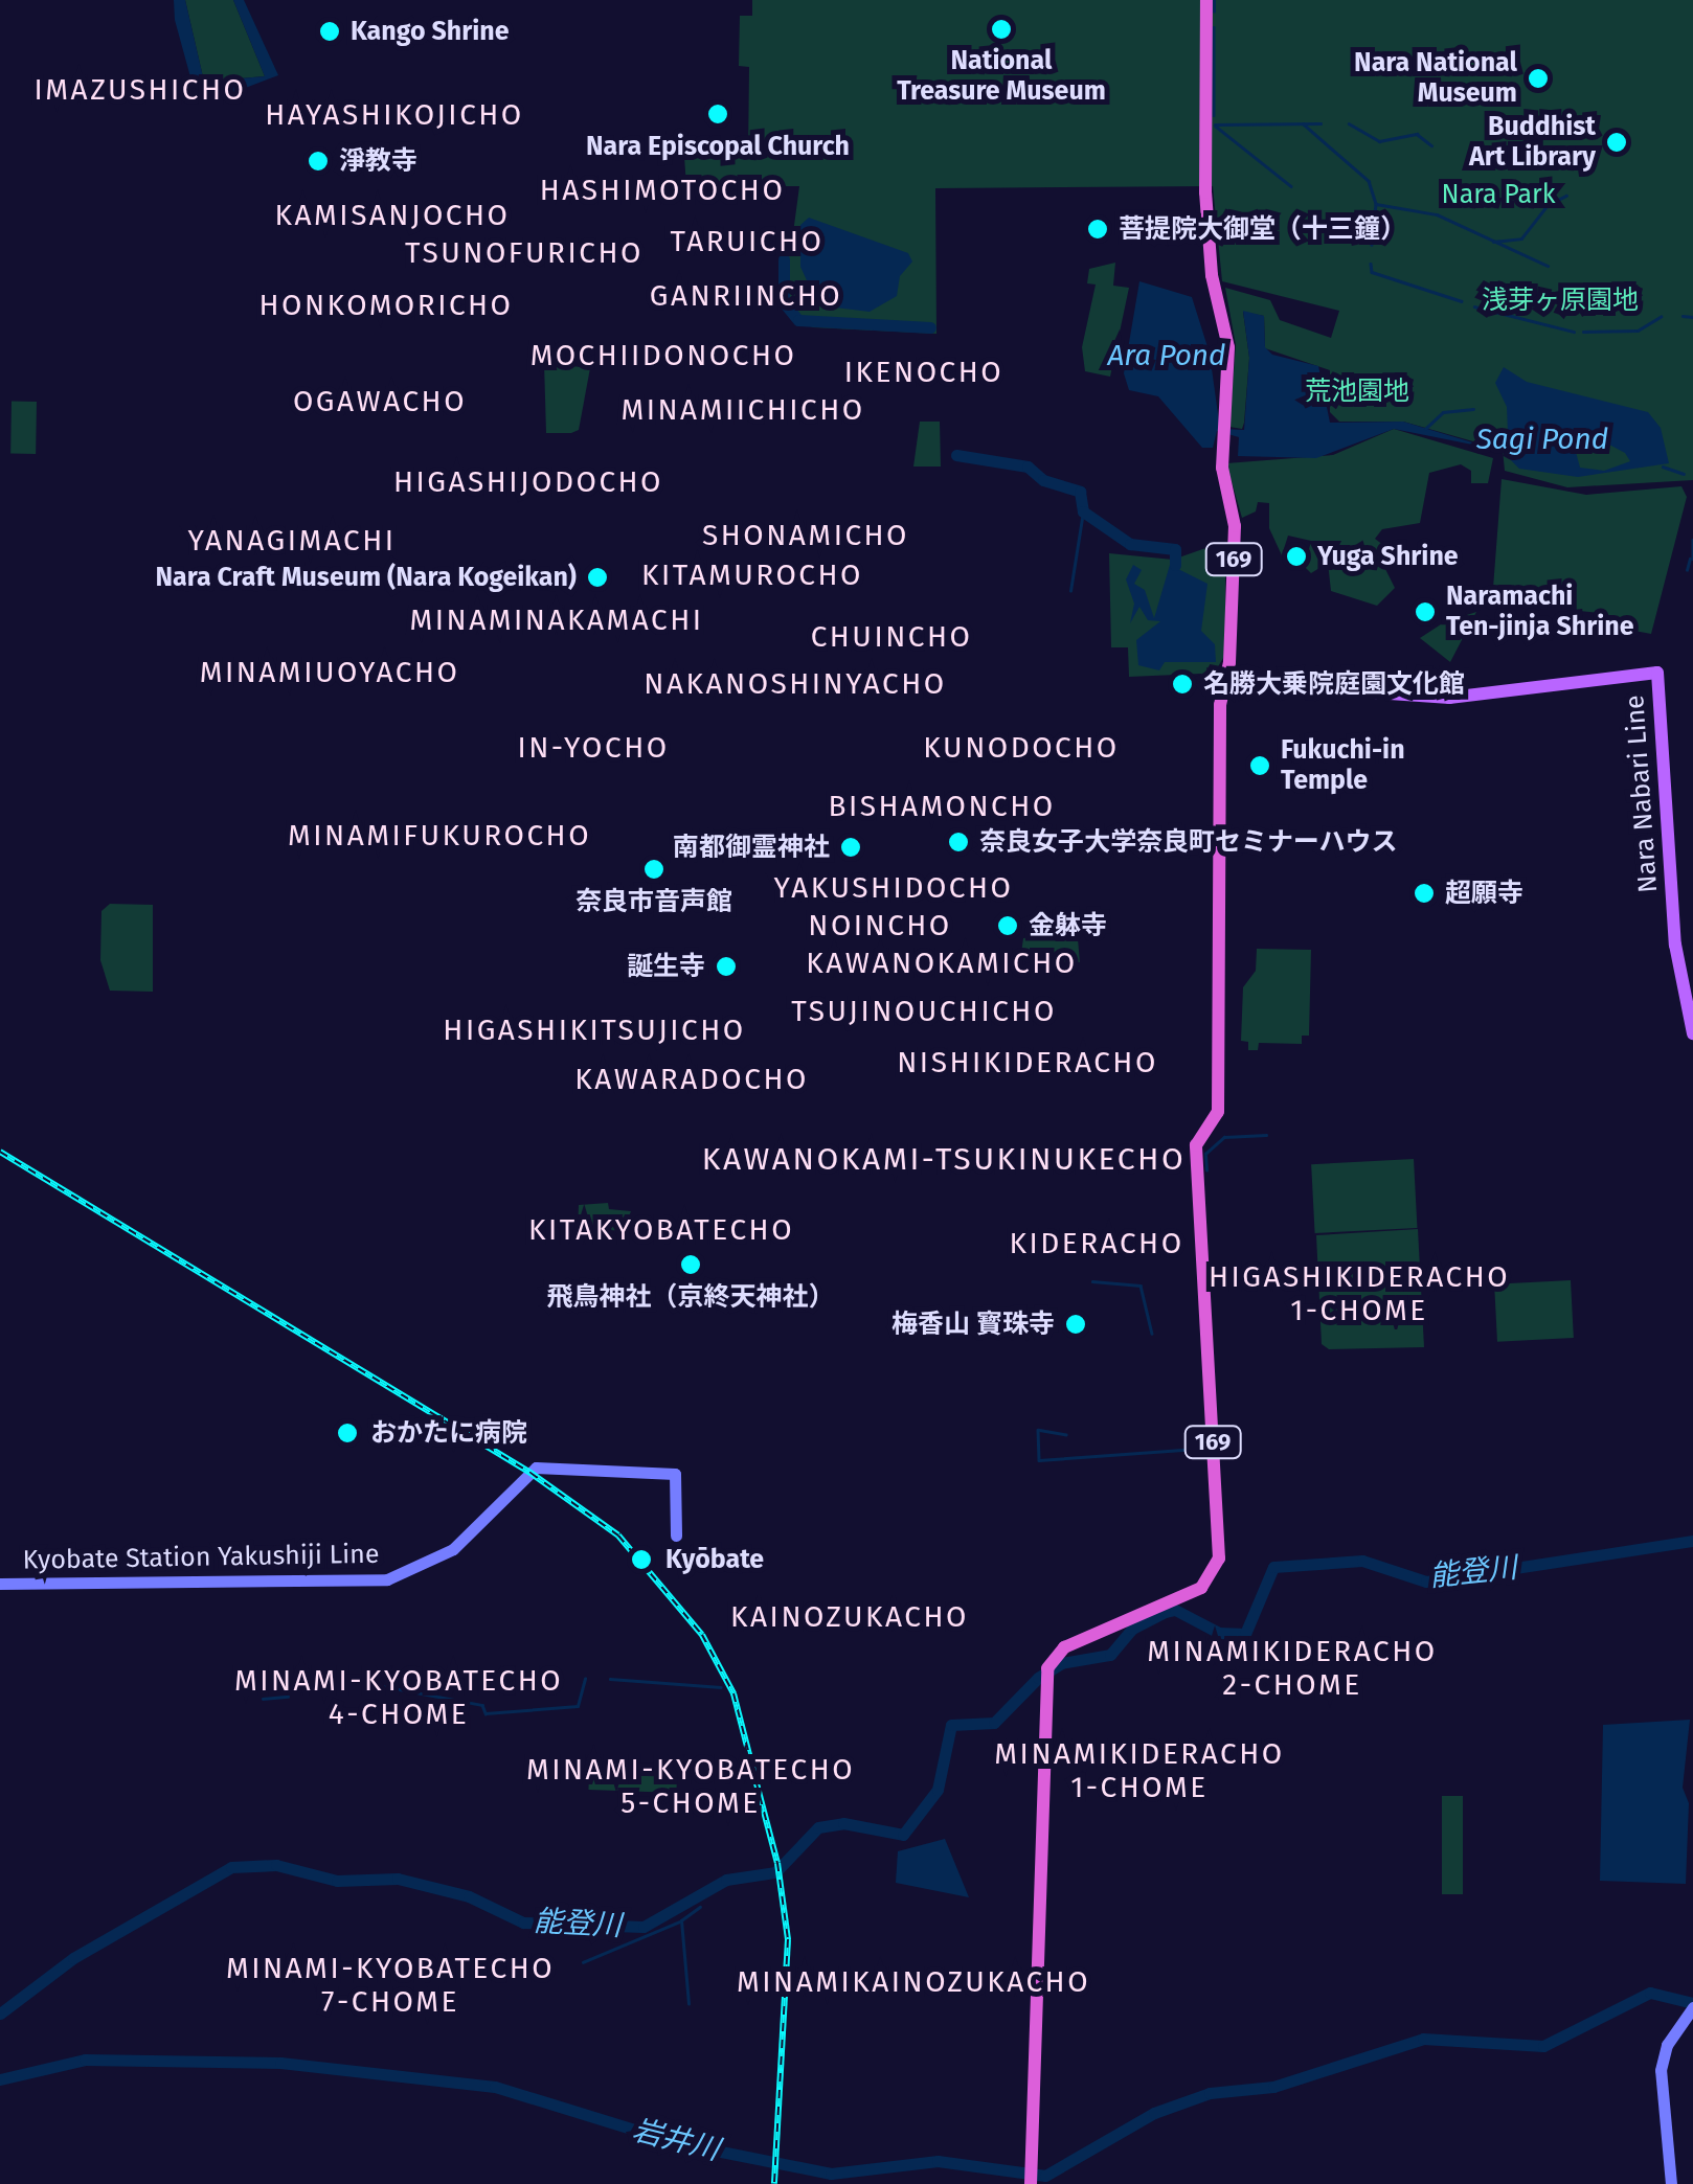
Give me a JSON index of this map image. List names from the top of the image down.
{
  "streets": {
    "highway": ["169"],
    "main road": ["Nara Nabari Line", "Kyobate Station Yakushiji Line"]
  },
  "crossings": [
    ["169", "Nara Nabari Line"]
  ],
  "districts": [
    "IMAZUSHICHO",
    "HAYASHIKOJICHO",
    "HASHIMOTOCHO",
    "KAMISANJOCHO",
    "TARUICHO",
    "TSUNOFURICHO",
    "GANRIINCHO",
    "HONKOMORICHO",
    "MOCHIIDONOCHO",
    "IKENOCHO",
    "OGAWACHO",
    "MINAMIICHICHO",
    "HIGASHIJODOCHO",
    "SHONAMICHO",
    "YANAGIMACHI",
    "KITAMUROCHO",
    "MINAMINAKAMACHI",
    "CHUINCHO",
    "MINAMIUOYACHO",
    "NAKANOSHINYACHO",
    "IN-YOCHO",
    "KUNODOCHO",
    "BISHAMONCHO",
    "MINAMIFUKUROCHO",
    "YAKUSHIDOCHO",
    "NOINCHO",
    "KAWANOKAMICHO",
    "TSUJINOUCHICHO",
    "HIGASHIKITSUJICHO",
    "NISHIKIDERACHO",
    "KAWARADOCHO",
    "KAWANOKAMI-TSUKINUKECHO",
    "KITAKYOBATECHO",
    "KIDERACHO",
    "HIGASHIKIDERACHO 1-CHOME",
    "KAINOZUKACHO",
    "MINAMIKIDERACHO 2-CHOME",
    "MINAMI-KYOBATECHO 4-CHOME",
    "MINAMIKIDERACHO 1-CHOME",
    "MINAMI-KYOBATECHO 5-CHOME",
    "MINAMI-KYOBATECHO 7-CHOME",
    "MINAMIKAINOZUKACHO"
  ],
  "water": [
    "Ara Pond",
    "Sagi Pond",
    "能登川",
    "岩井川"
  ],
  "parks": ["Nara Park", "浅芽ヶ原園地", "荒池園地"],
  "places": [
    "National Treasure Museum",
    "Kango Shrine",
    "Nara National Museum",
    "Nara Episcopal Church",
    "Buddhist Art Library",
    "淨教寺",
    "菩提院大御堂（十三鐘）",
    "Yuga Shrine",
    "Nara Craft Museum (Nara Kogeikan)",
    "Naramachi Ten-jinja Shrine",
    "名勝大乗院庭園文化館",
    "Fukuchi-in Temple",
    "奈良女子大学奈良町セミナーハウス",
    "南都御霊神社",
    "奈良市音声館",
    "超願寺",
    "金躰寺",
    "誕生寺",
    "飛鳥神社（京終天神社）",
    "梅香山 寳珠寺",
    "おかたに病院",
    "Kyōbate"
  ]
}
